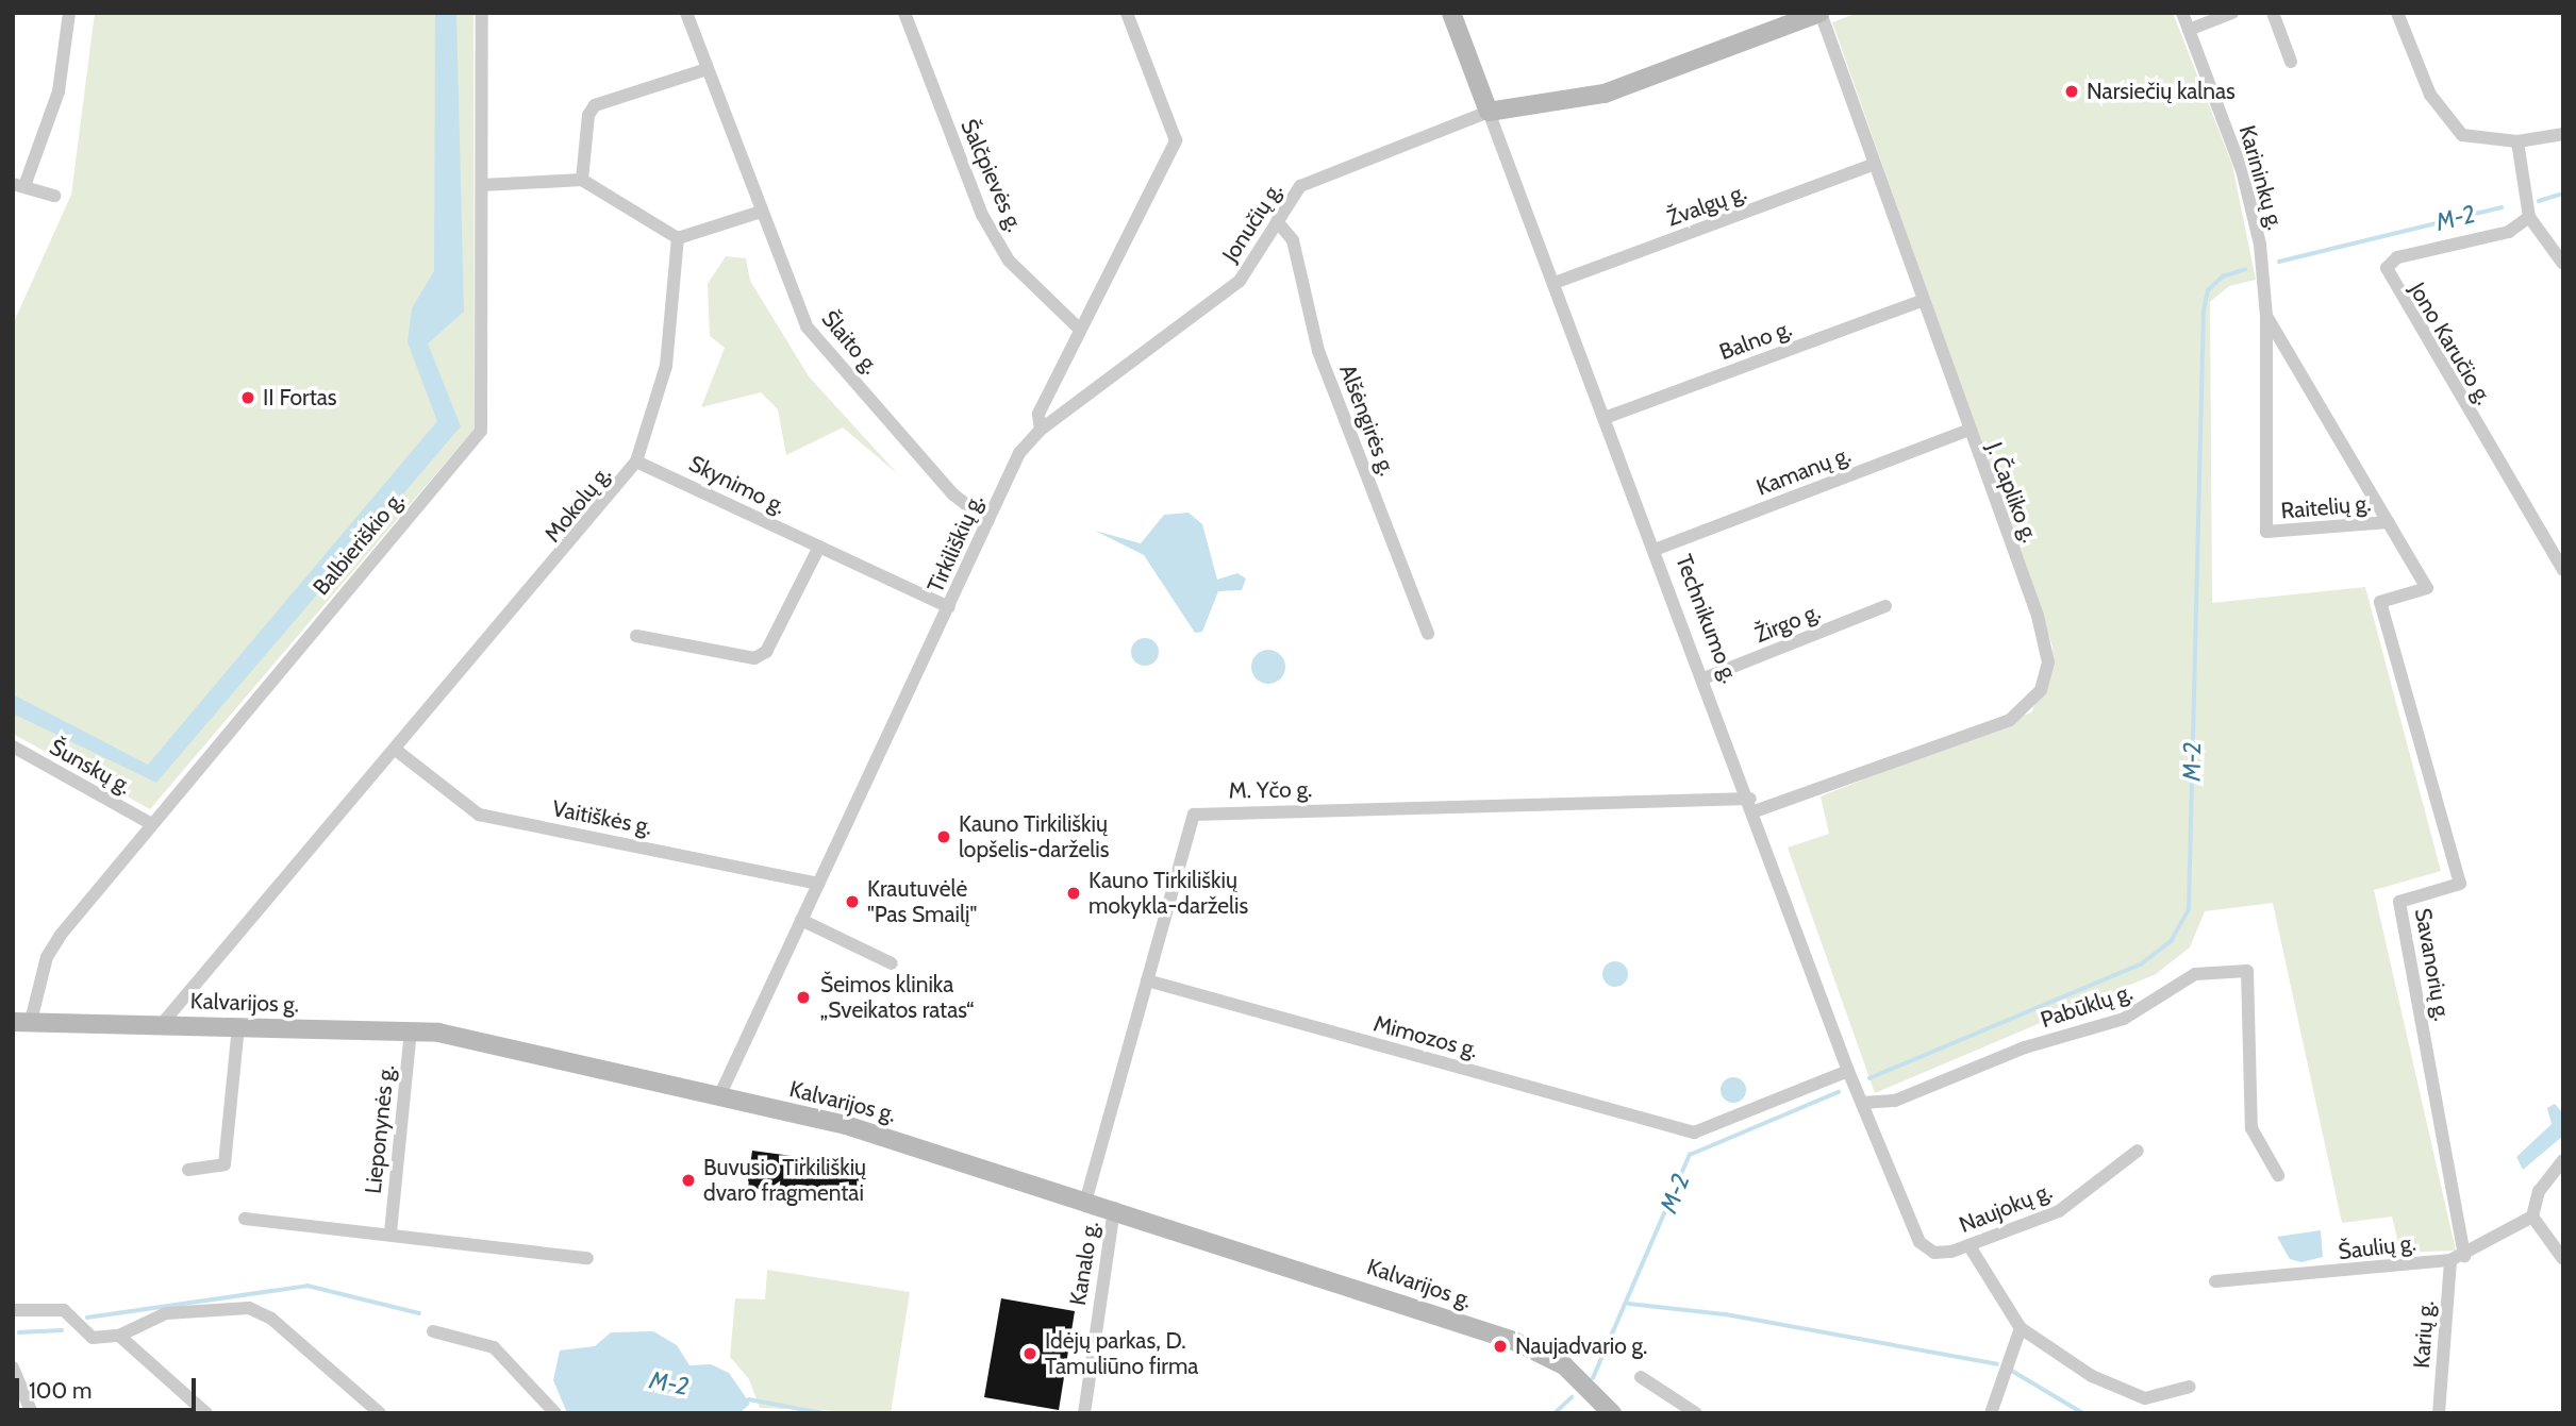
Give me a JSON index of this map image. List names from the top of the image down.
{
  "streets": {
    "main road": ["Technikumo g.", "Kalvarijos g."],
    "street": [
      "Šalčpievės g.",
      "Karininkų g.",
      "Žvalgų g.",
      "Jonučių g.",
      "Balno g.",
      "Šlaito g.",
      "Jono Karučio g.",
      "Alšėngirės g.",
      "Kamanų g.",
      "Skynimo g.",
      "J. Čapliko g.",
      "Mokolų g.",
      "Raitelių g.",
      "Balbieriškio g.",
      "Tirkiliškių g.",
      "Žirgo g.",
      "Šunskų g.",
      "M. Yčo g.",
      "Vaitiškės g.",
      "Savanorių g.",
      "Pabūklų g.",
      "Mimozos g.",
      "Lieponynės g.",
      "Naujokų g.",
      "Šaulių g.",
      "Kanalo g.",
      "Karių g."
    ]
  },
  "crossings": [
    ["Šalčpievės g.", "Tirkiliškių g."],
    ["Karininkų g.", "Raitelių g."],
    ["Žvalgų g.", "J. Čapliko g."],
    ["Žvalgų g.", "Technikumo g."],
    ["Jonučių g.", "Alšėngirės g."],
    ["Jonučių g.", "Tirkiliškių g."],
    ["Jonučių g.", "Technikumo g."],
    ["Balno g.", "J. Čapliko g."],
    ["Balno g.", "Technikumo g."],
    ["Šlaito g.", "Tirkiliškių g."],
    ["Kamanų g.", "J. Čapliko g."],
    ["Kamanų g.", "Technikumo g."],
    ["Skynimo g.", "Mokolų g."],
    ["Skynimo g.", "Tirkiliškių g."],
    ["J. Čapliko g.", "Technikumo g."],
    ["J. Čapliko g.", "M. Yčo g."],
    ["Mokolų g.", "Vaitiškės g."],
    ["Mokolų g.", "Kalvarijos g."],
    ["Raitelių g.", "Savanorių g."],
    ["Balbieriškio g.", "Šunskų g."],
    ["Balbieriškio g.", "Kalvarijos g."],
    ["Tirkiliškių g.", "Vaitiškės g."],
    ["Tirkiliškių g.", "Kalvarijos g."],
    ["Technikumo g.", "Žirgo g."],
    ["Technikumo g.", "M. Yčo g."],
    ["Technikumo g.", "Pabūklų g."],
    ["Technikumo g.", "Mimozos g."],
    ["Technikumo g.", "Naujokų g."],
    ["M. Yčo g.", "Kalvarijos g."],
    ["M. Yčo g.", "Mimozos g."],
    ["Savanorių g.", "Šaulių g."],
    ["Kalvarijos g.", "Lieponynės g."],
    ["Kalvarijos g.", "Kanalo g."],
    ["Šaulių g.", "Karių g."]
  ],
  "water": ["M-2"],
  "places": [
    "Narsiečių kalnas",
    "II Fortas",
    "Kauno Tirkiliškių lopšelis-darželis",
    "Kauno Tirkiliškių mokykla-darželis",
    "Krautuvėlė \"Pas Smailį\"",
    "Šeimos klinika „Sveikatos ratas“",
    "Buvusio Tirkiliškių dvaro fragmentai",
    "Naujadvario g.",
    "Idėjų parkas, D. Tamuliūno firma"
  ],
  "scale_bar": "100 m"
}
